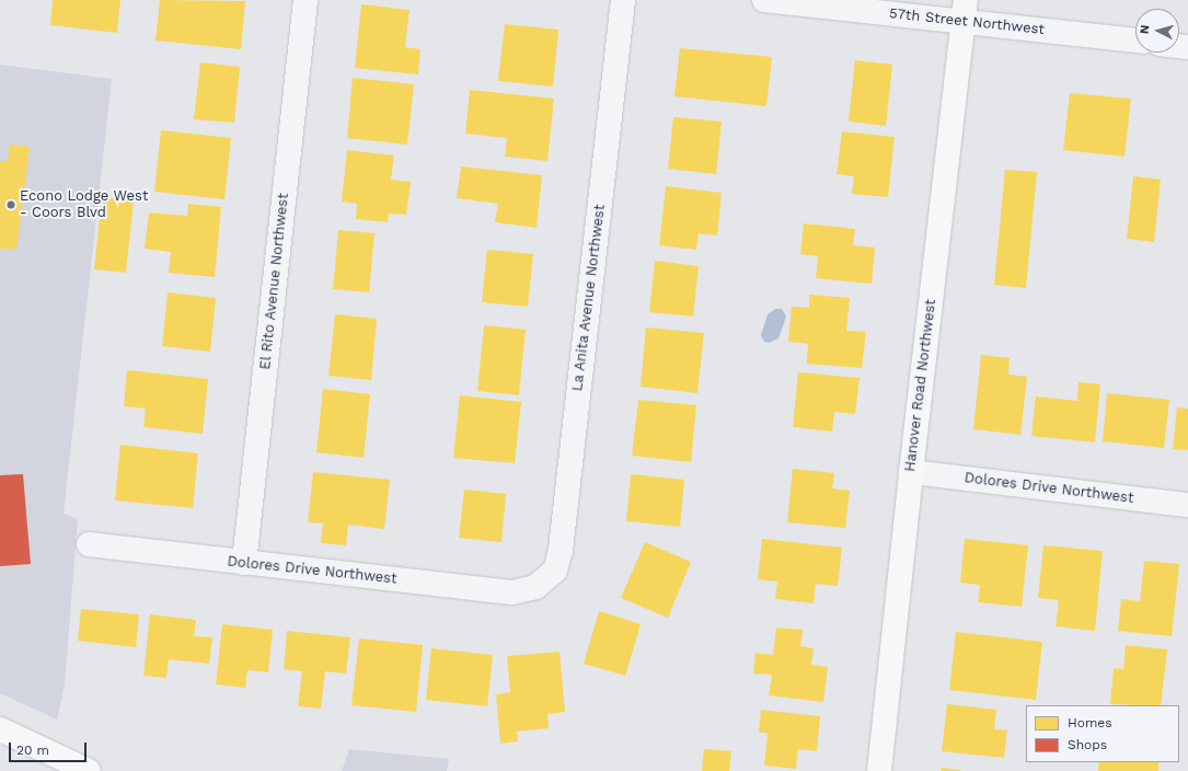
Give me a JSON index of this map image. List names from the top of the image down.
{
  "streets": {
    "street": [
      "57th Street Northwest",
      "El Rito Avenue Northwest",
      "La Anita Avenue Northwest",
      "Hanover Road Northwest",
      "Dolores Drive Northwest"
    ]
  },
  "crossings": [
    ["57th Street Northwest", "Hanover Road Northwest"],
    ["El Rito Avenue Northwest", "Dolores Drive Northwest"],
    ["La Anita Avenue Northwest", "Dolores Drive Northwest"],
    ["Hanover Road Northwest", "Dolores Drive Northwest"]
  ],
  "places": ["Econo Lodge West - Coors Blvd"],
  "legend": ["Homes", "Shops"],
  "scale_bar": "20 m",
  "north": "left"
}
